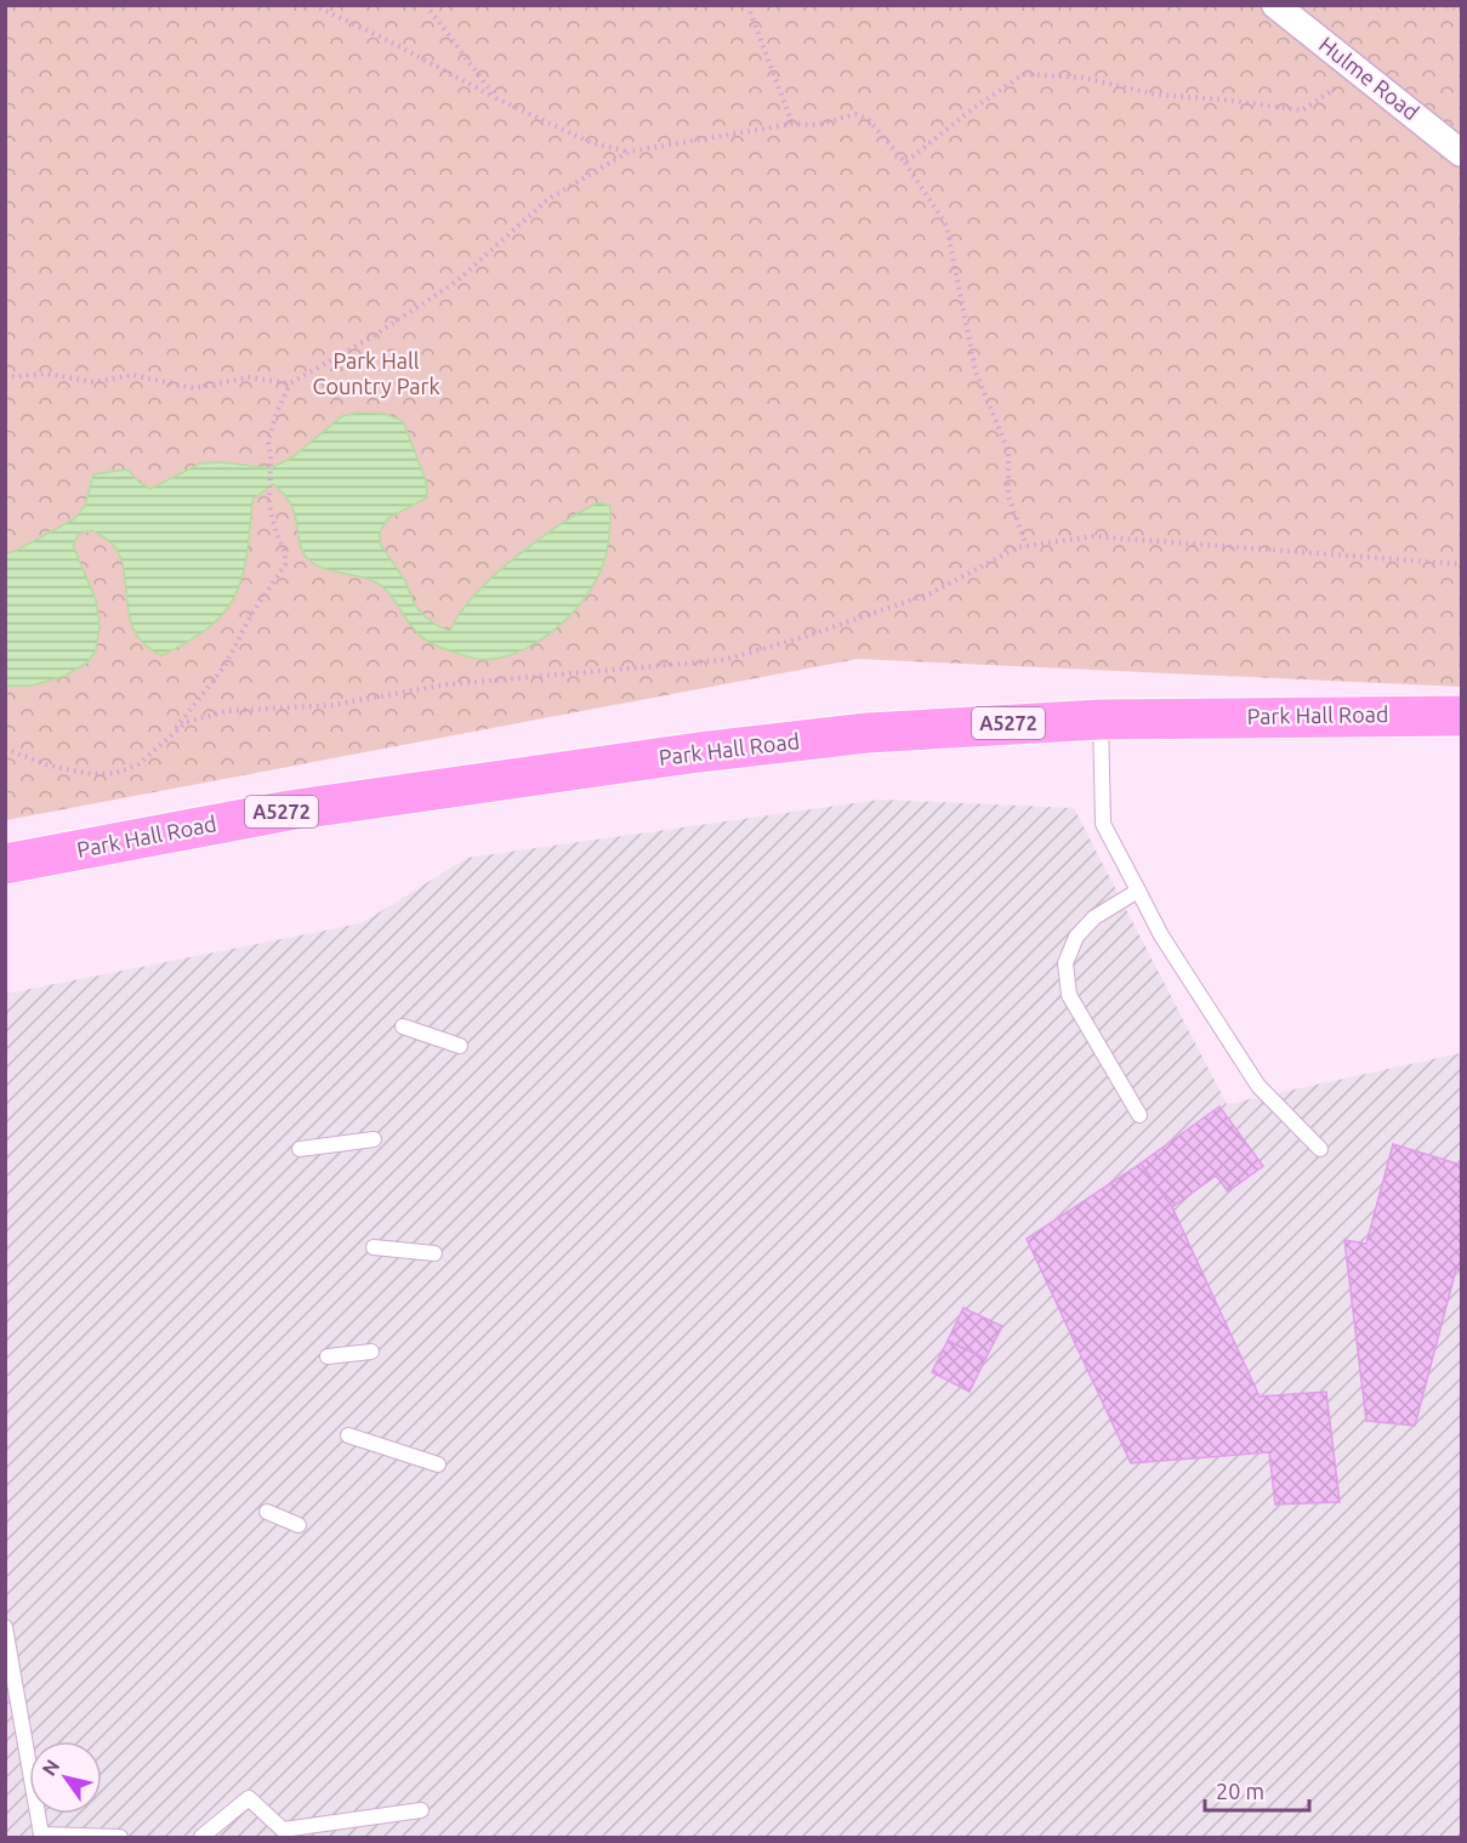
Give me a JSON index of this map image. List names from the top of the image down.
{
  "streets": {
    "main road": ["Park Hall Road", "A5272"],
    "street": ["Hulme Road"]
  },
  "parks": ["Park Hall Country Park"],
  "scale_bar": "20 m",
  "north": "top left"
}
